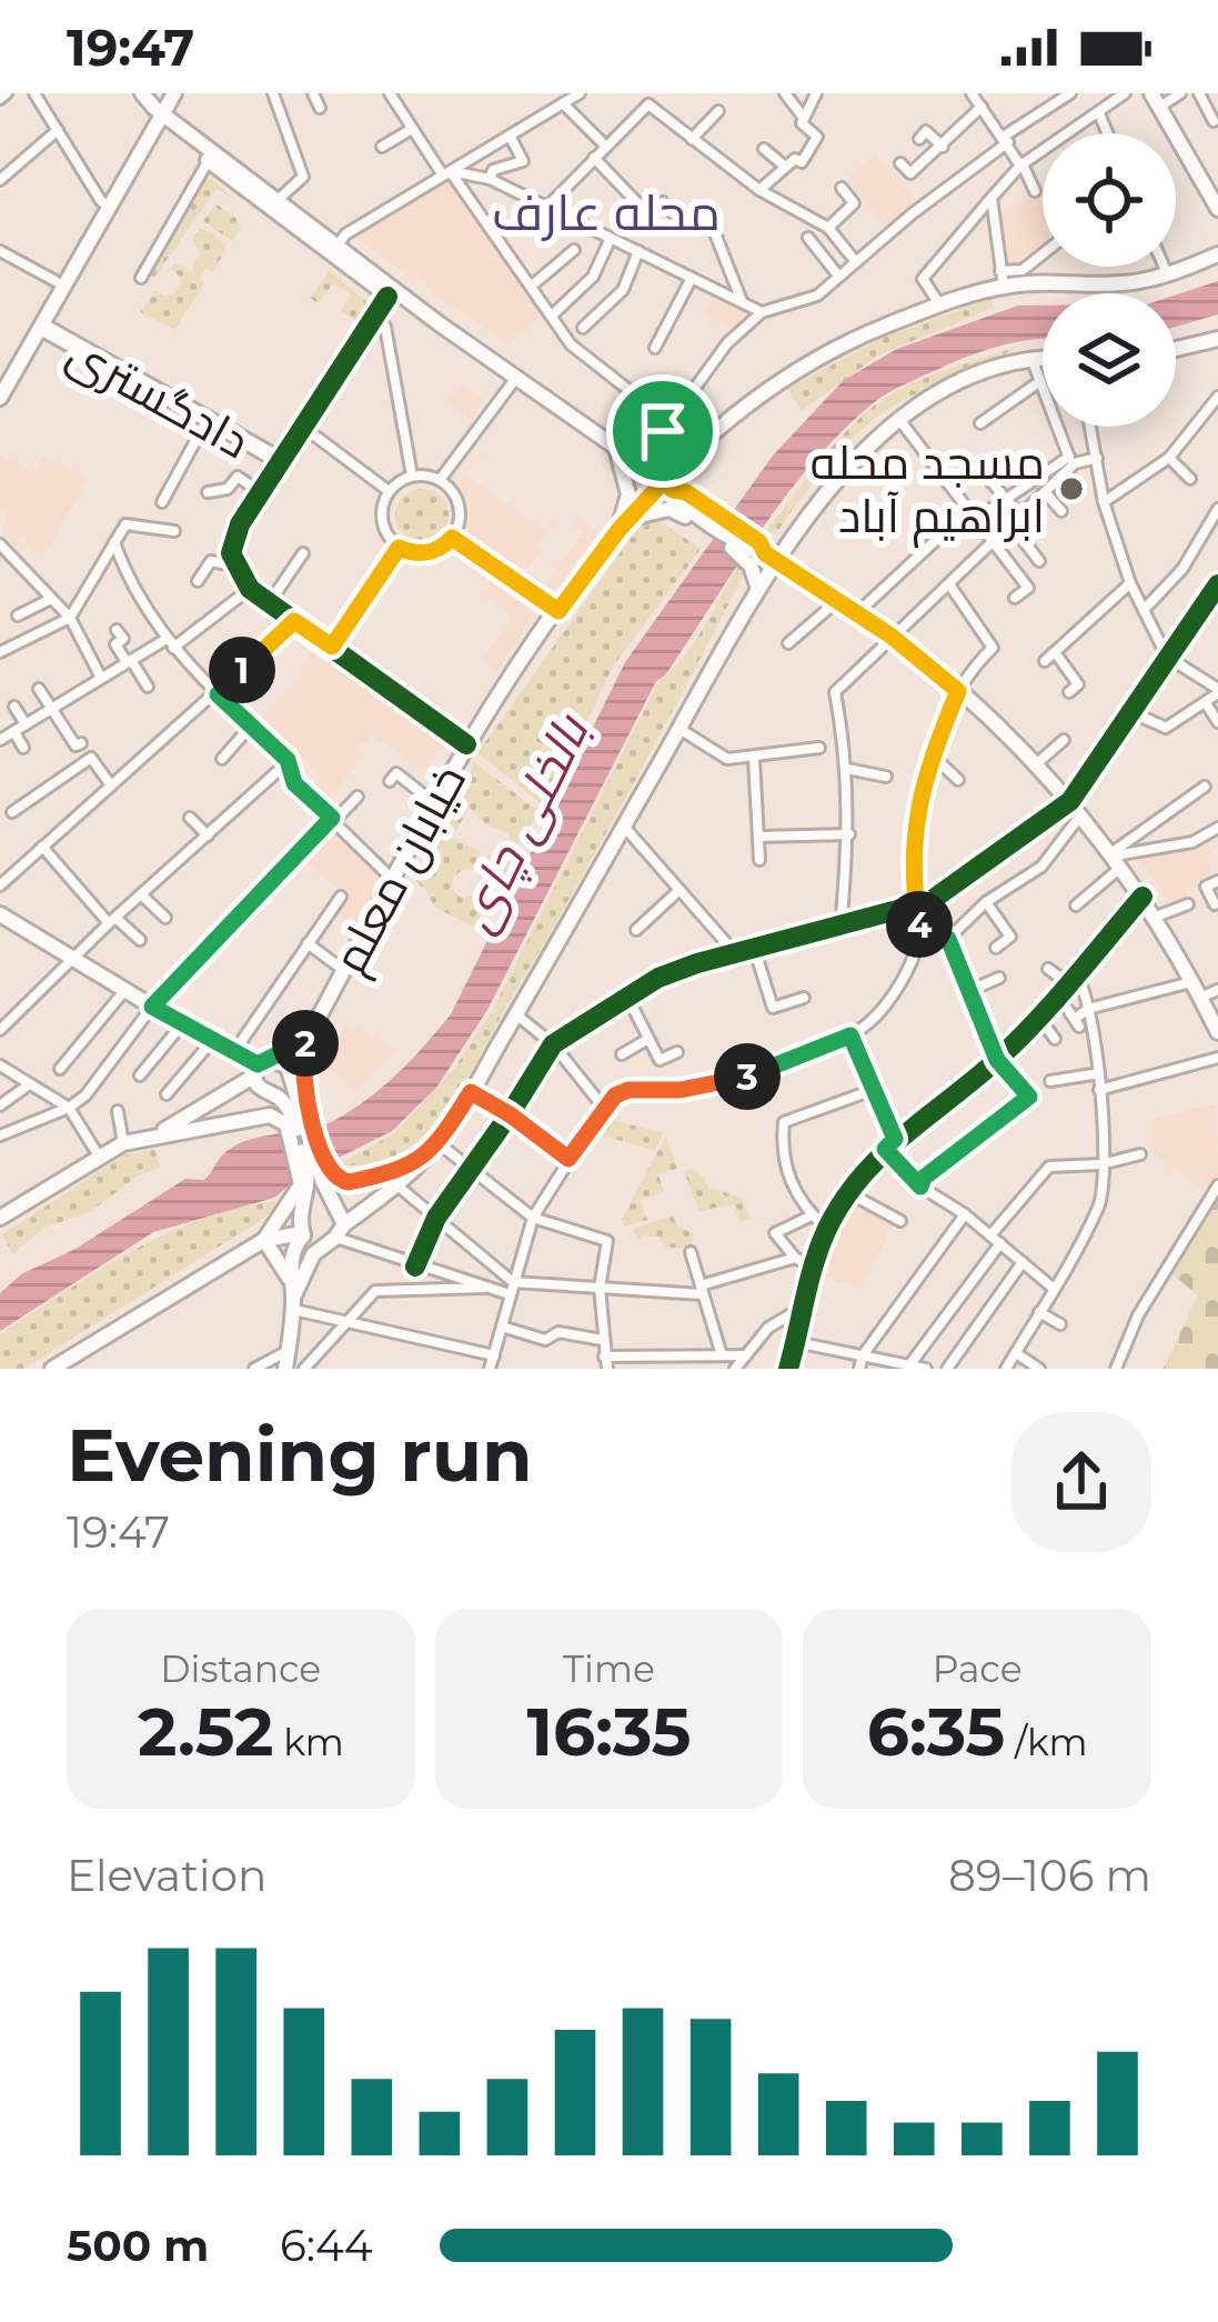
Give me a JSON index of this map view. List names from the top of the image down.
{
  "streets": {
    "main road": ["خیابان معلم"],
    "street": ["دادگستری"]
  },
  "districts": ["محله عارف"],
  "water": ["بالخلی چای"],
  "places": ["مسجد محله ابراهیم آباد"],
  "page": {
    "status": "19:47",
    "pins": [
      "1",
      "4",
      "2",
      "3"
    ],
    "heading": ["Evening run", "19:47"],
    "stats": [
      ["Distance", "2.52 km"],
      ["Time", "16:35"],
      ["Pace", "6:35 /km"]
    ],
    "chart": ["Elevation", "89–106 m"],
    "list": [
      {
        "name": "500 m",
        "note": "6:44"
      }
    ]
  }
}
